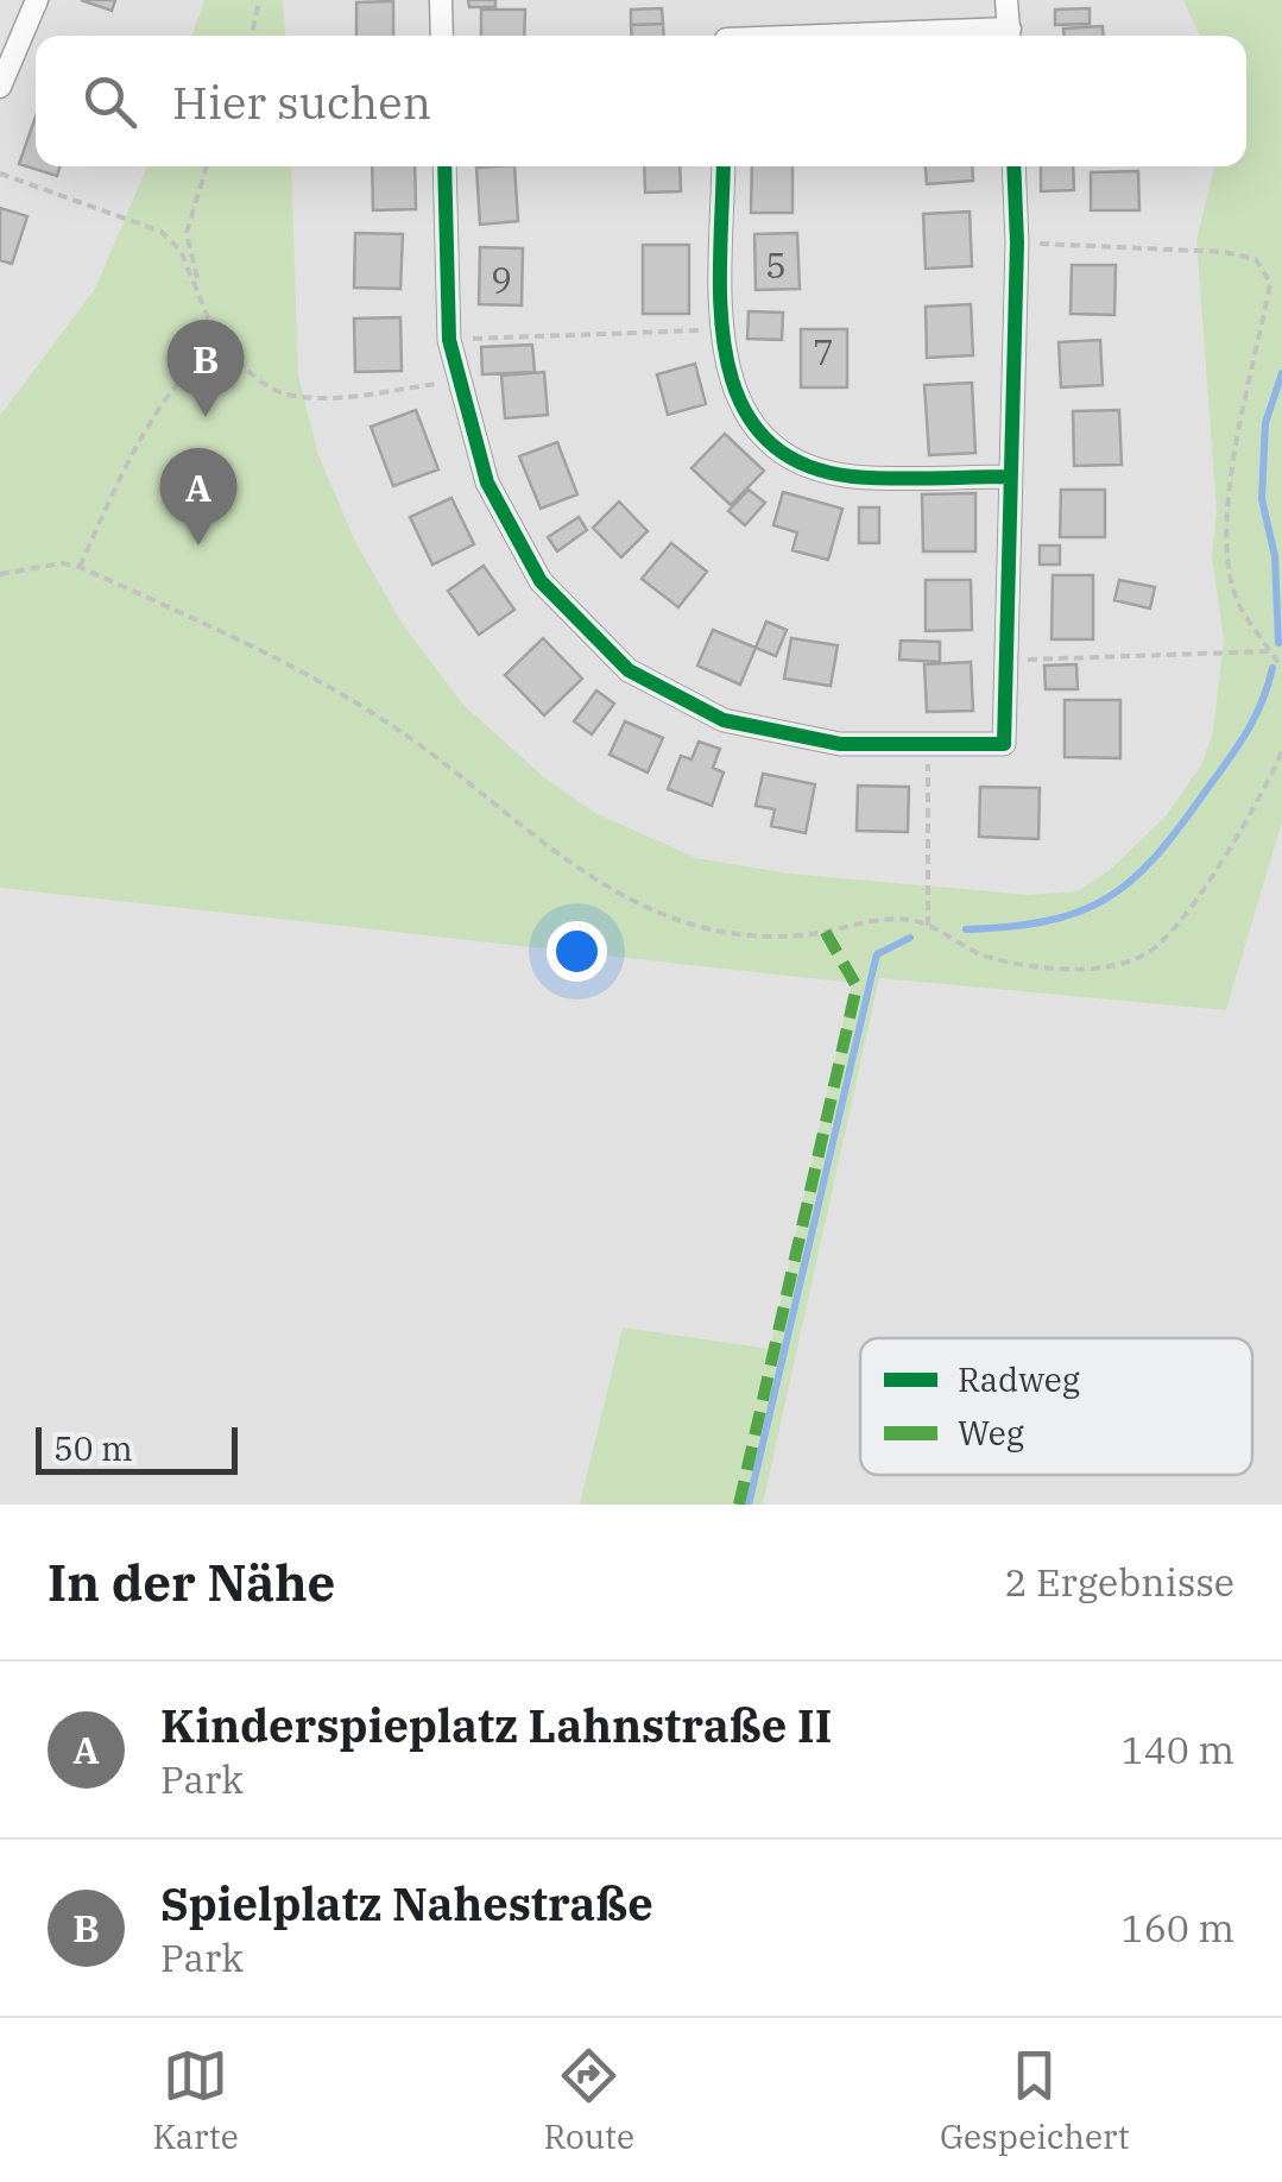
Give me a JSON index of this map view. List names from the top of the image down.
{
  "house_numbers": ["5", "9", "7"],
  "legend": ["Radweg", "Weg"],
  "scale_bar": "50 m",
  "page": {
    "search": "Hier suchen",
    "pins": ["B", "A"],
    "scale": "50 m",
    "heading": ["In der Nähe", "2 Ergebnisse"],
    "list": [
      {
        "mark": "A",
        "name": "Kinderspieplatz Lahnstraße II",
        "note": "Park",
        "value": "140 m"
      },
      {
        "mark": "B",
        "name": "Spielplatz Nahestraße",
        "note": "Park",
        "value": "160 m"
      }
    ],
    "nav": ["Karte", "Route", "Gespeichert"]
  }
}
